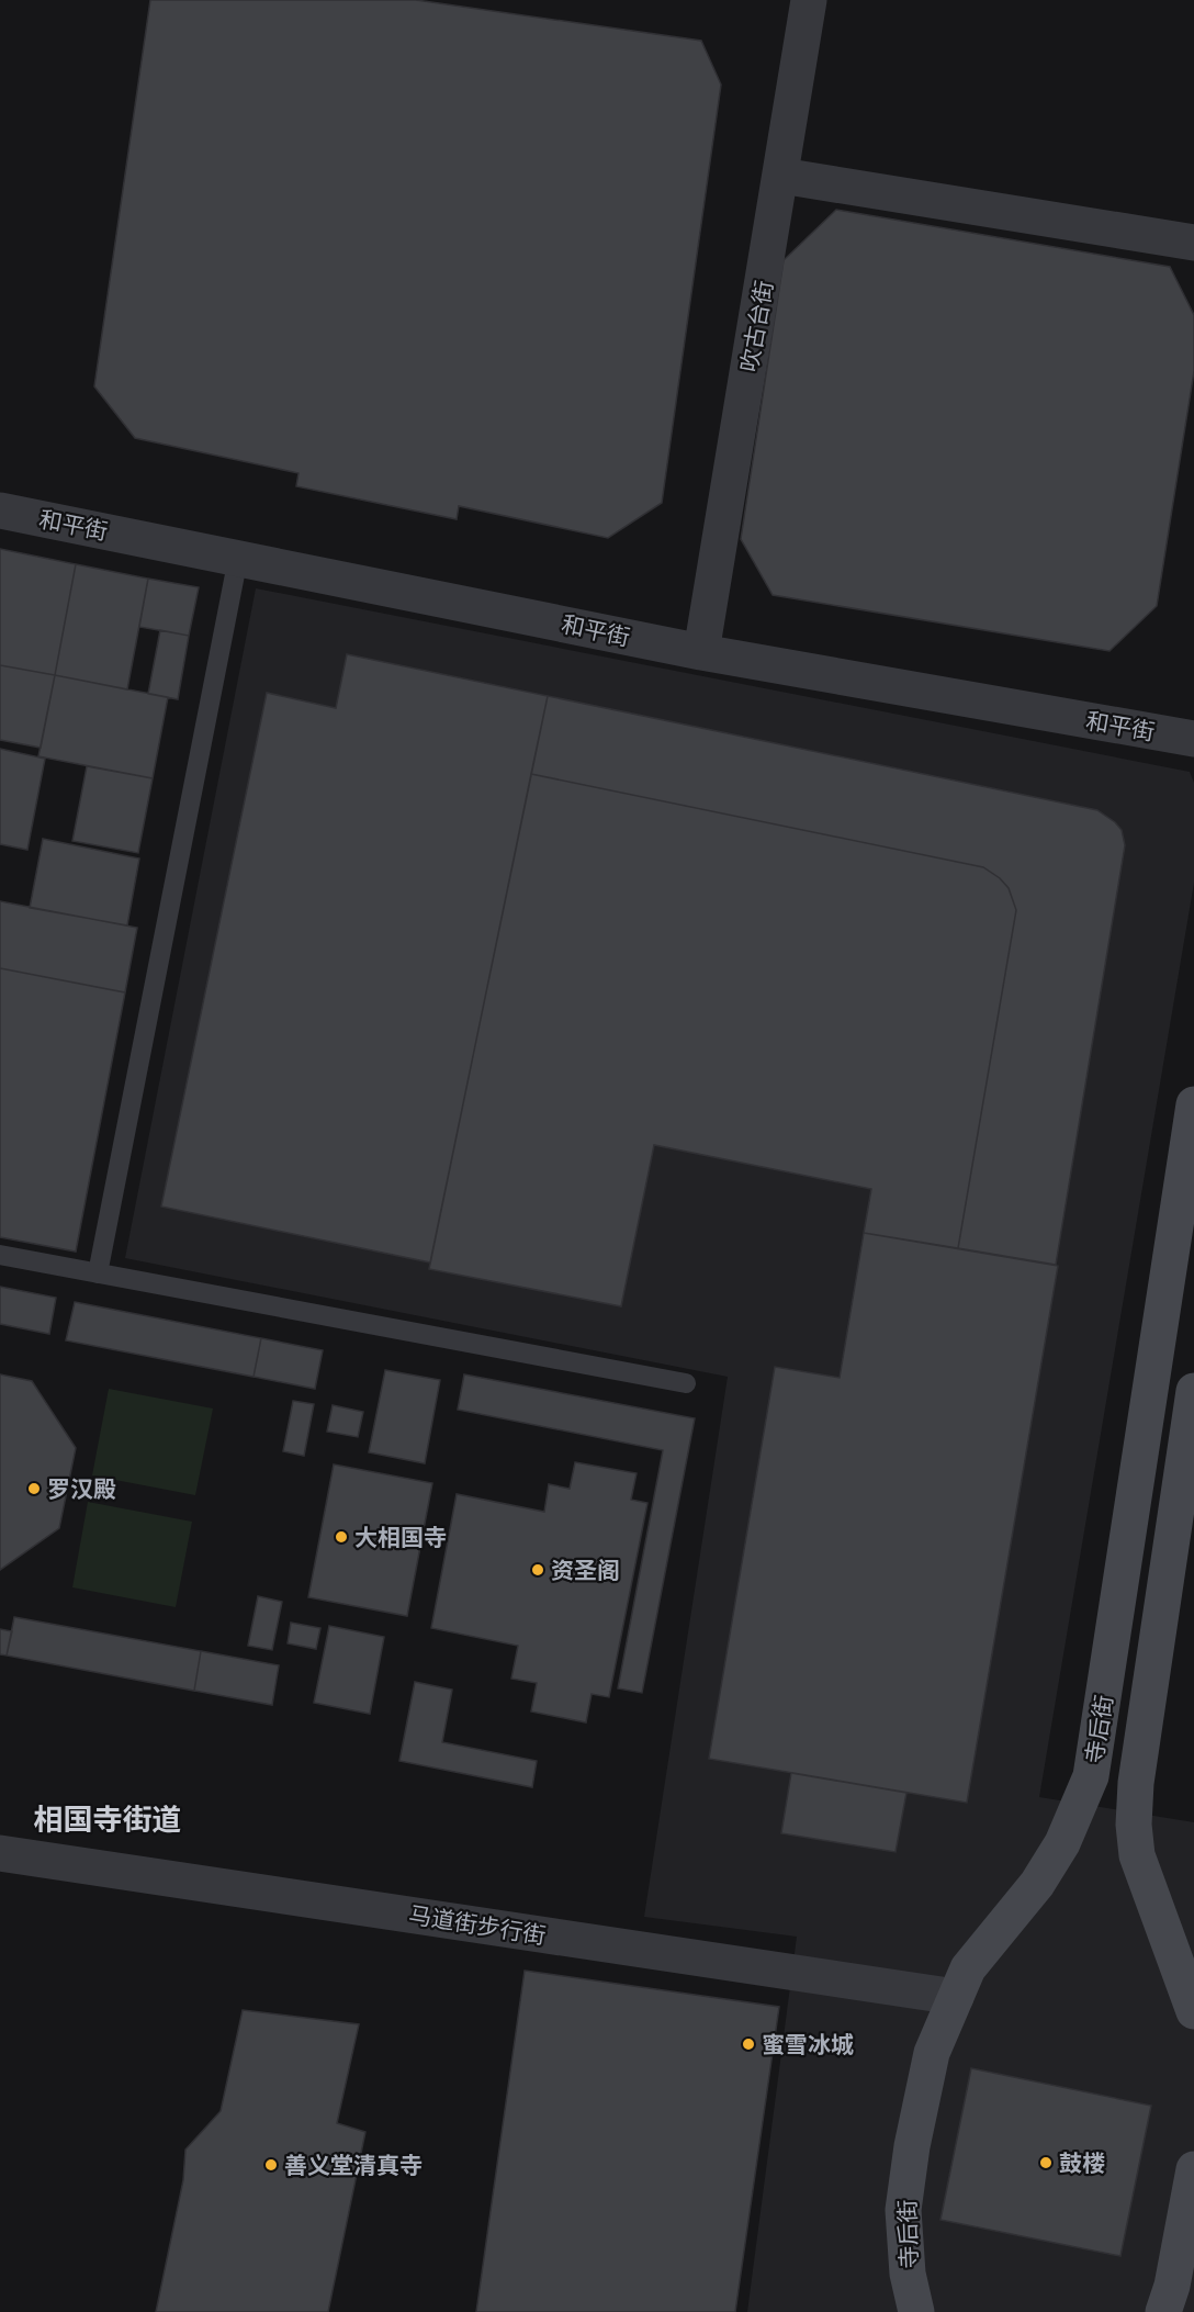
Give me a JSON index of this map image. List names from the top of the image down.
{
  "streets": {
    "street": [
      "吹古台街",
      "和平街",
      "寺后街",
      "马道街步行街"
    ]
  },
  "crossings": [
    ["吹古台街", "和平街"],
    ["寺后街", "马道街步行街"]
  ],
  "districts": ["相国寺街道"],
  "places": [
    "罗汉殿",
    "大相国寺",
    "资圣阁",
    "蜜雪冰城",
    "鼓楼",
    "善义堂清真寺"
  ]
}
